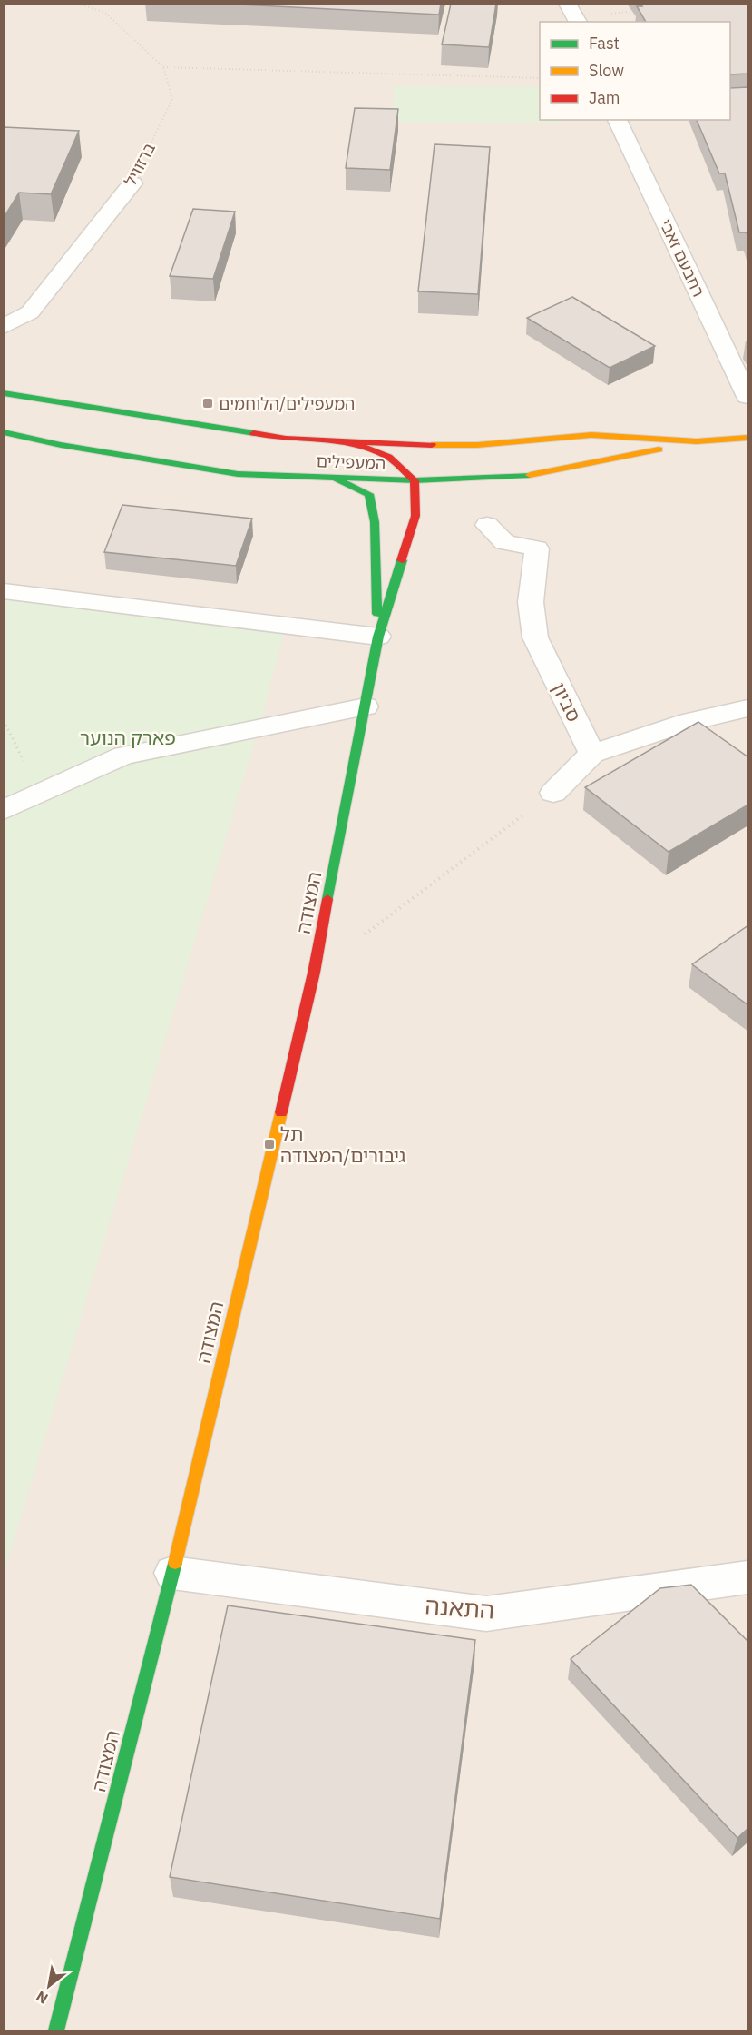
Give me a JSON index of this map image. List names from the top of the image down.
{
  "streets": {
    "street": [
      "ברזוויל",
      "רחבעם זאבי",
      "המעפילים",
      "סביון",
      "המצודה",
      "התאנה"
    ]
  },
  "crossings": [
    ["המעפילים", "המצודה"],
    ["המצודה", "התאנה"]
  ],
  "parks": ["פארק הנוער"],
  "places": {
    "transit": ["המעפילים/הלוחמים", "תל גיבורים/המצודה"]
  },
  "legend": ["Fast", "Slow", "Jam"],
  "north": "bottom left"
}
